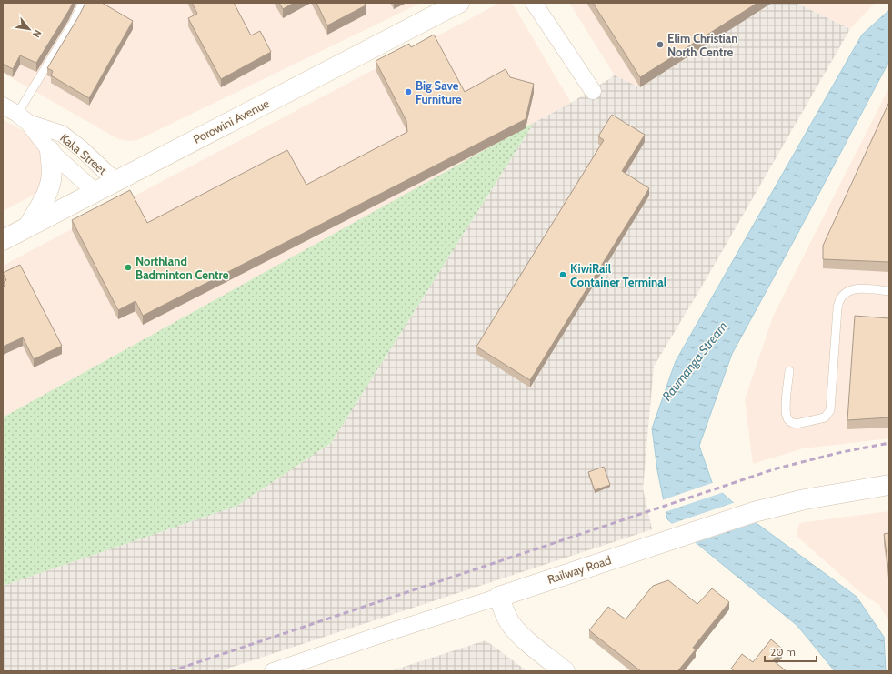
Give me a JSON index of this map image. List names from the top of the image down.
{
  "streets": {
    "main road": ["Porowini Avenue", "Railway Road"],
    "street": ["Kaka Street"]
  },
  "crossings": [
    ["Porowini Avenue", "Kaka Street"]
  ],
  "water": ["Raumanga Stream"],
  "places": [
    "Elim Christian North Centre",
    "Big Save Furniture",
    "Northland Badminton Centre",
    "KiwiRail Container Terminal"
  ],
  "scale_bar": "20 m",
  "north": "bottom right"
}
